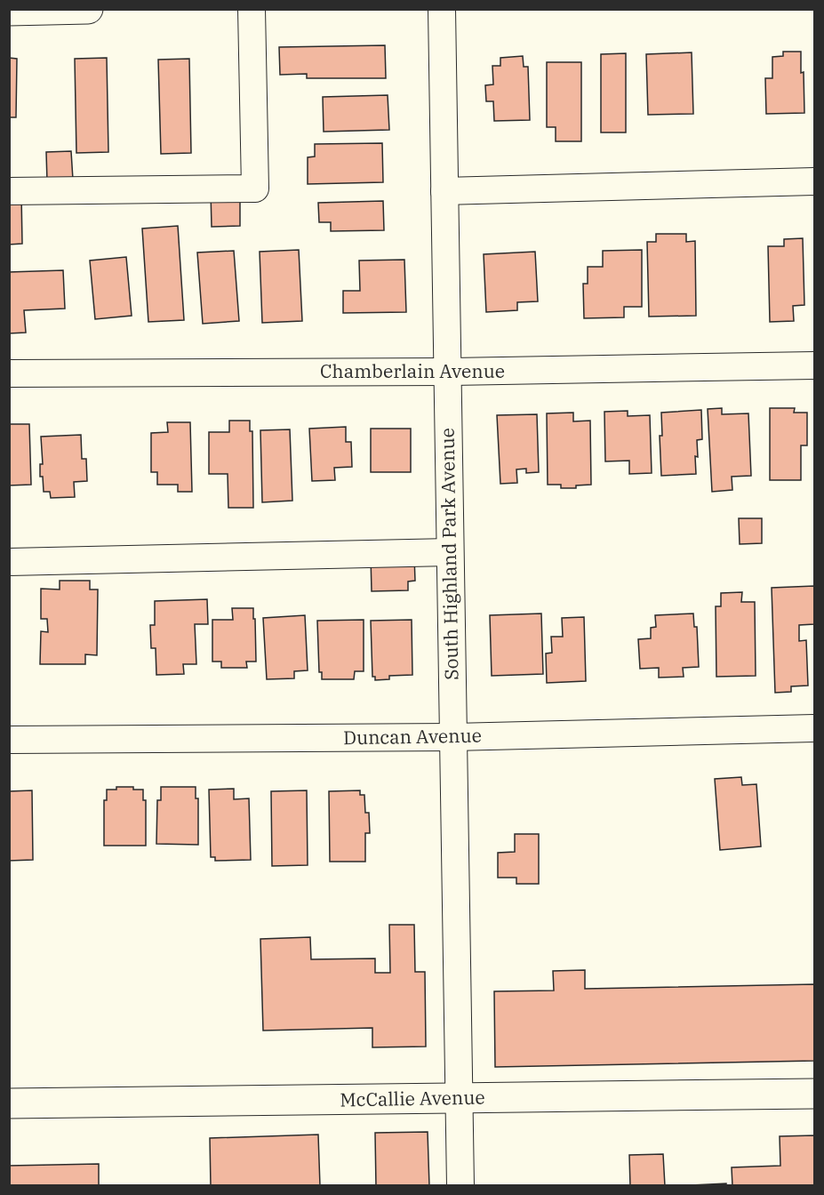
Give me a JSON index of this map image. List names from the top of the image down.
{
  "streets": {
    "main road": ["McCallie Avenue"],
    "street": ["Chamberlain Avenue", "South Highland Park Avenue", "Duncan Avenue"]
  },
  "crossings": [
    ["Chamberlain Avenue", "South Highland Park Avenue"],
    ["South Highland Park Avenue", "Duncan Avenue"],
    ["South Highland Park Avenue", "McCallie Avenue"]
  ]
}
